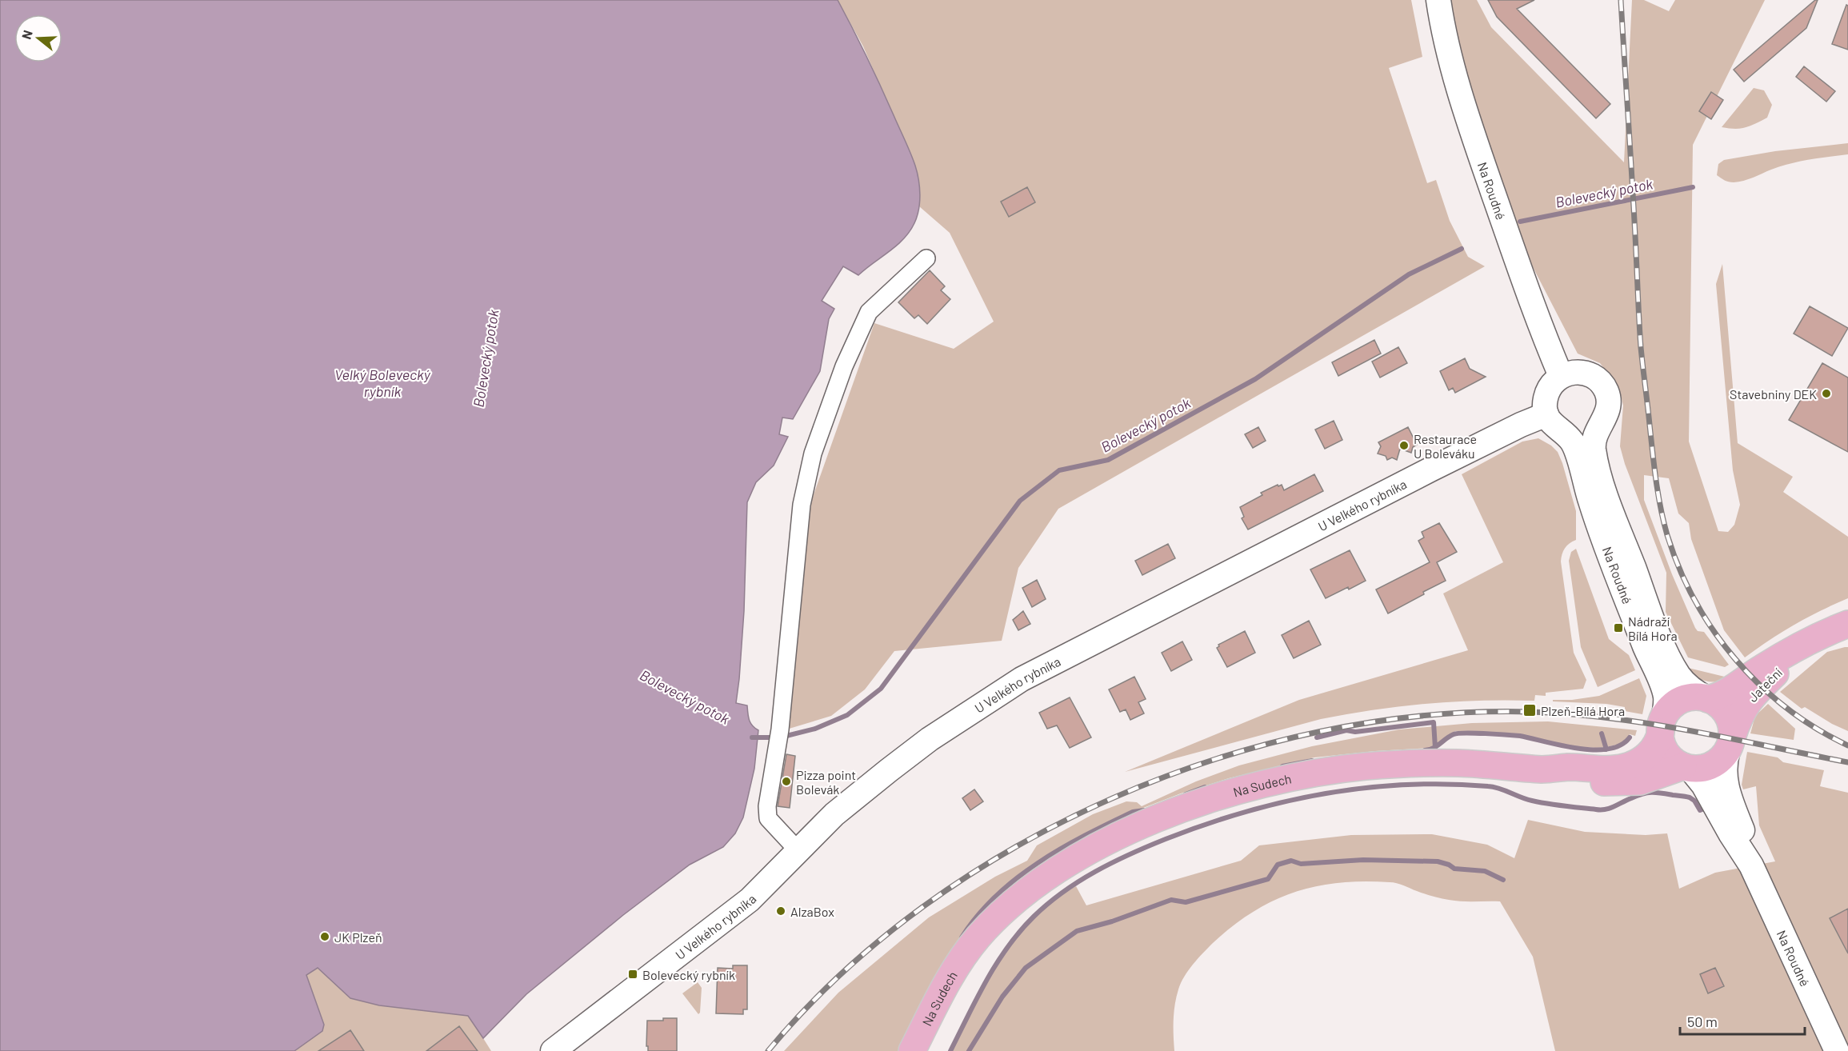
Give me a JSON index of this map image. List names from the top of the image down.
{
  "streets": {
    "main road": ["Na Roudné", "Jateční", "Na Sudech"],
    "street": ["U Velkého rybníka"]
  },
  "crossings": [
    ["Na Roudné", "U Velkého rybníka"],
    ["Na Roudné", "Jateční"],
    ["Na Roudné", "Na Sudech"],
    ["Jateční", "Na Sudech"]
  ],
  "water": ["Bolevecký potok", "Velký Bolevecký rybník"],
  "places": {
    "other": [
      "Stavebniny DEK",
      "Restaurace U Boleváku",
      "Pizza point Bolevák",
      "AlzaBox",
      "JK Plzeň"
    ],
    "transit": ["Nádraží Bílá Hora", "Plzeň-Bílá Hora", "Bolevecký rybník"]
  },
  "scale_bar": "50 m",
  "north": "left"
}
